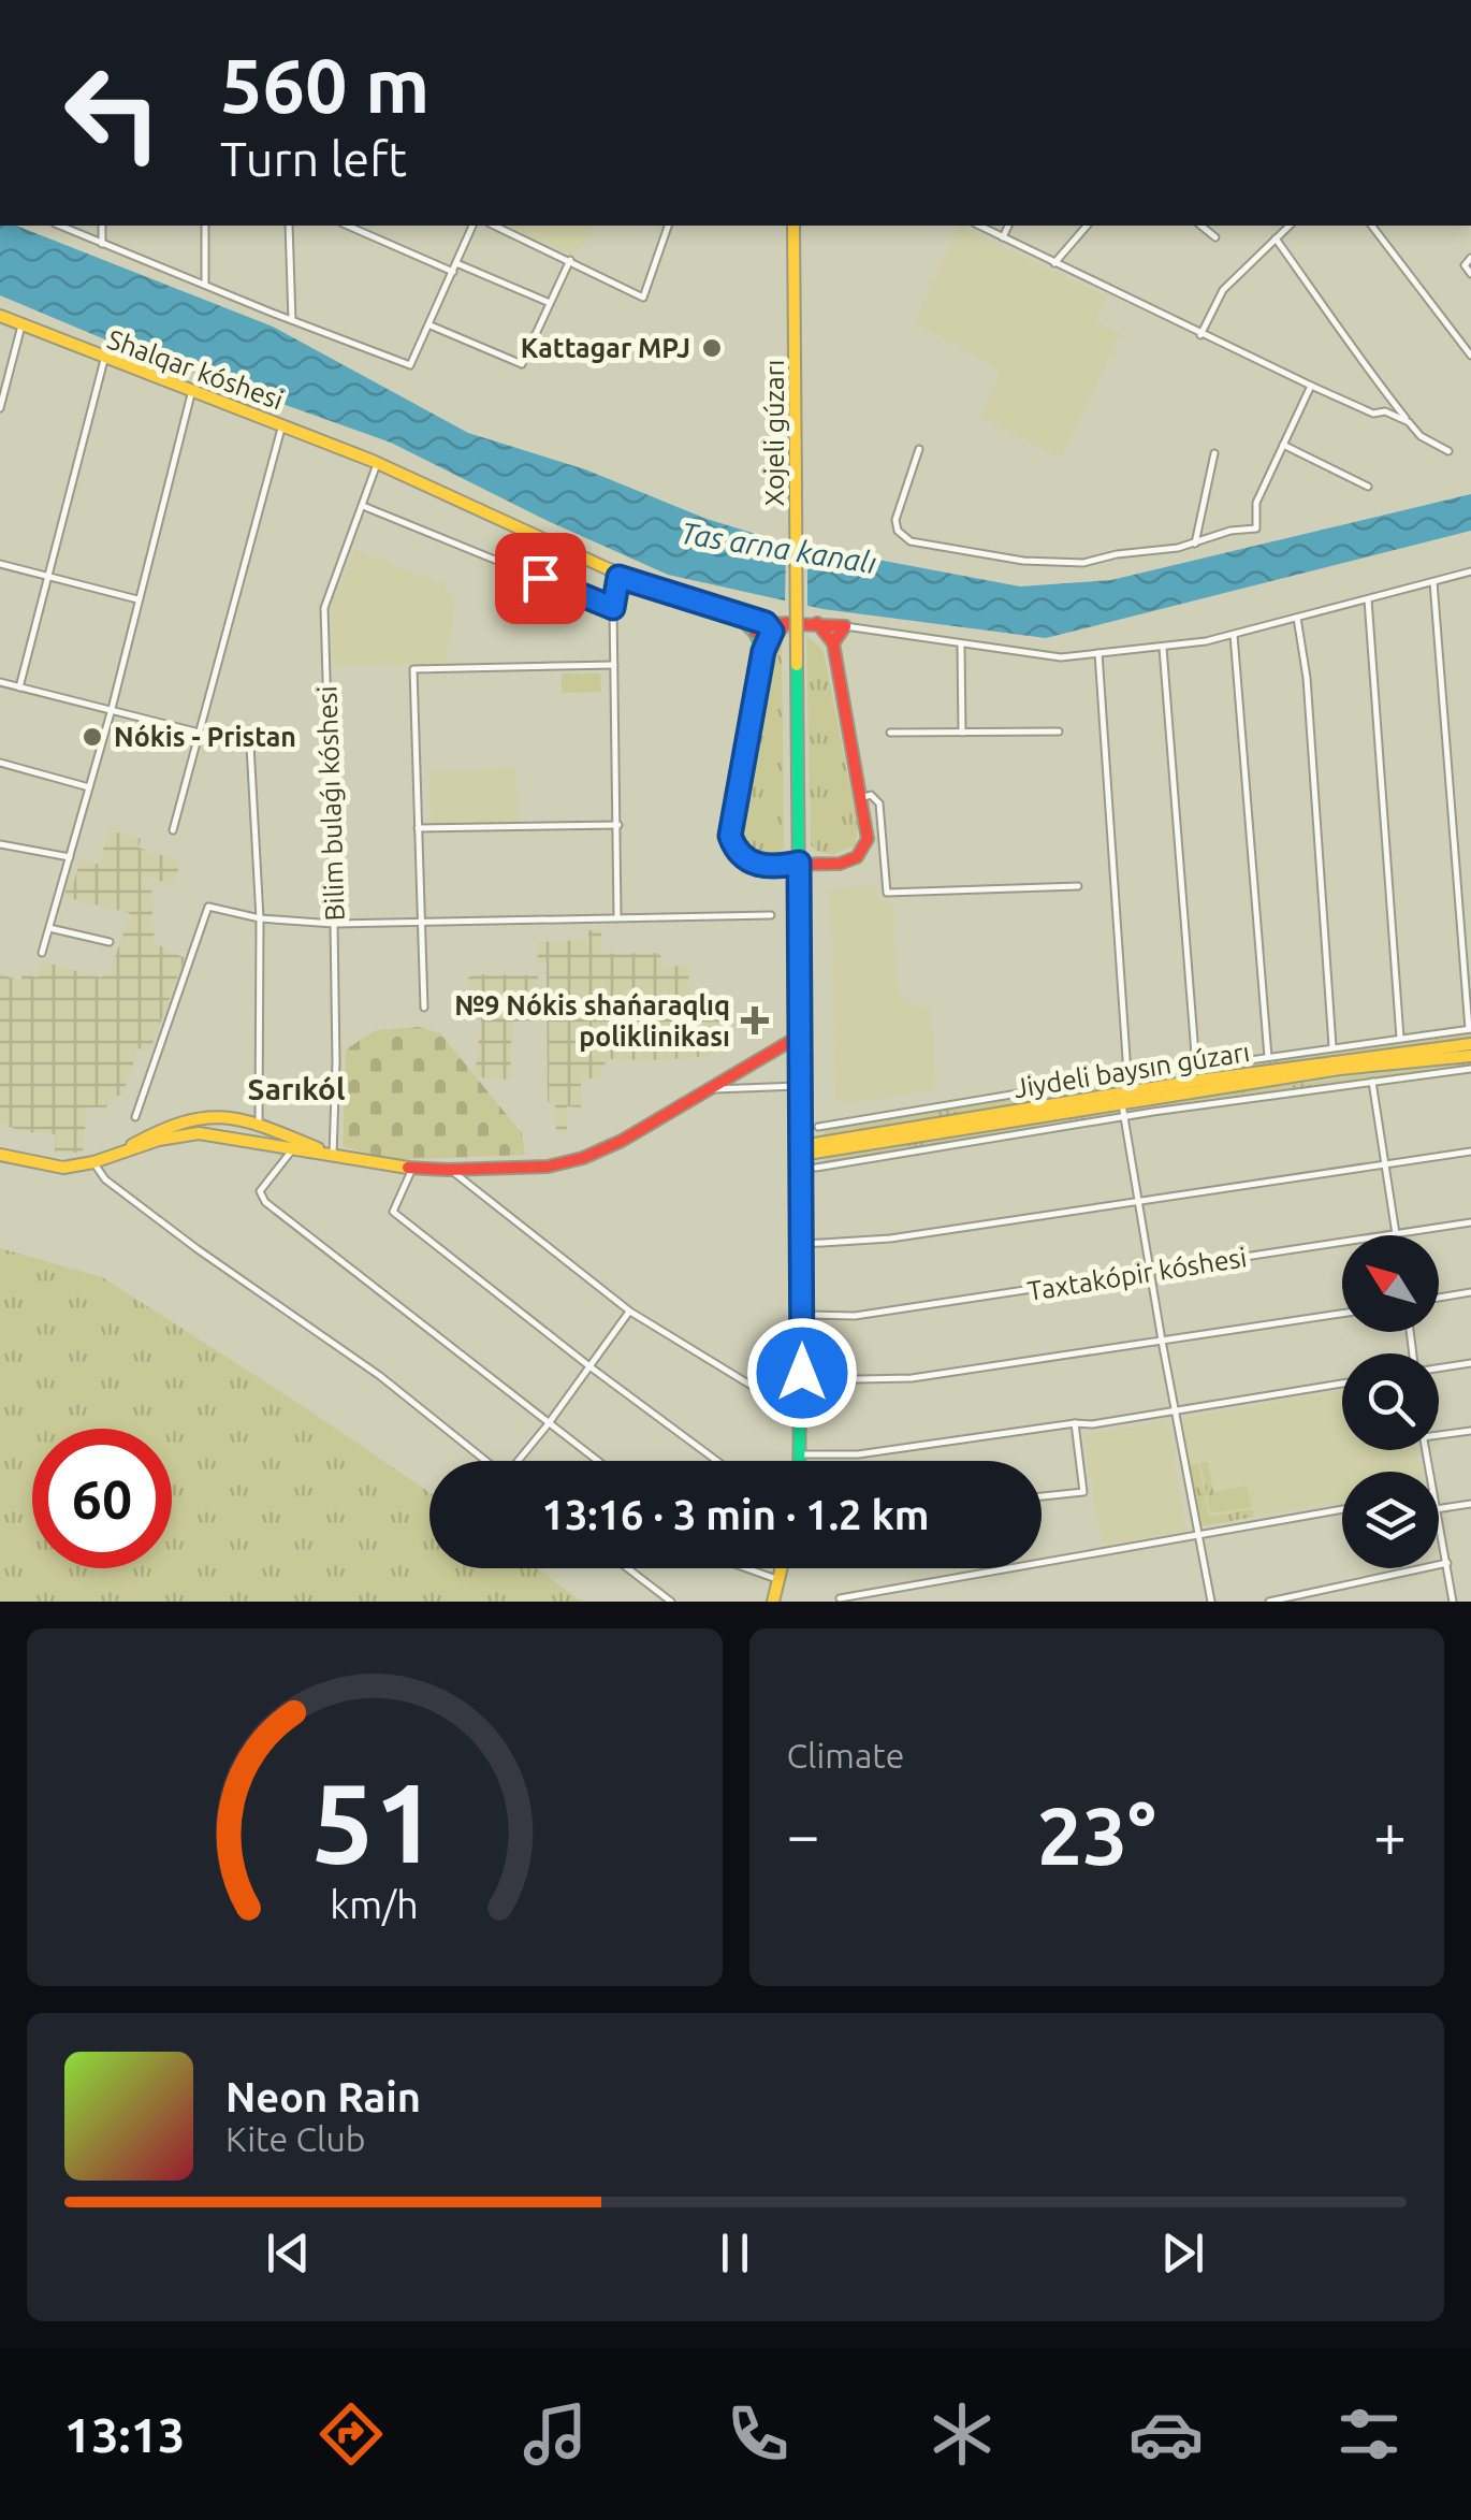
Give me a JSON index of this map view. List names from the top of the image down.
{
  "streets": {
    "main road": ["Shalqar kóshesi", "Xojeli gúzarı", "Jiydeli baysın gúzarı"],
    "street": ["Bilim bulaǵı kóshesi", "Taxtakópir kóshesi"]
  },
  "crossings": [
    ["Shalqar kóshesi", "Bilim bulaǵı kóshesi"],
    ["Xojeli gúzarı", "Jiydeli baysın gúzarı"],
    ["Xojeli gúzarı", "Taxtakópir kóshesi"]
  ],
  "districts": ["Sarıkól"],
  "water": ["Tas arna kanalı"],
  "places": {
    "other": ["Kattagar MPJ", "Nókis - Pristan"],
    "health": ["№9 Nókis shańaraqlıq poliklinikası"]
  },
  "north": "top left",
  "page": {
    "turn": ["560 m", "Turn left"],
    "limit": "60",
    "trip": "13:16 · 3 min · 1.2 km",
    "tile": "Climate",
    "heat": ["−", "23°", "+"],
    "song": ["Neon Rain", "Kite Club"],
    "tabs": "13:13",
    "gauge": ["51", "km/h"]
  }
}
